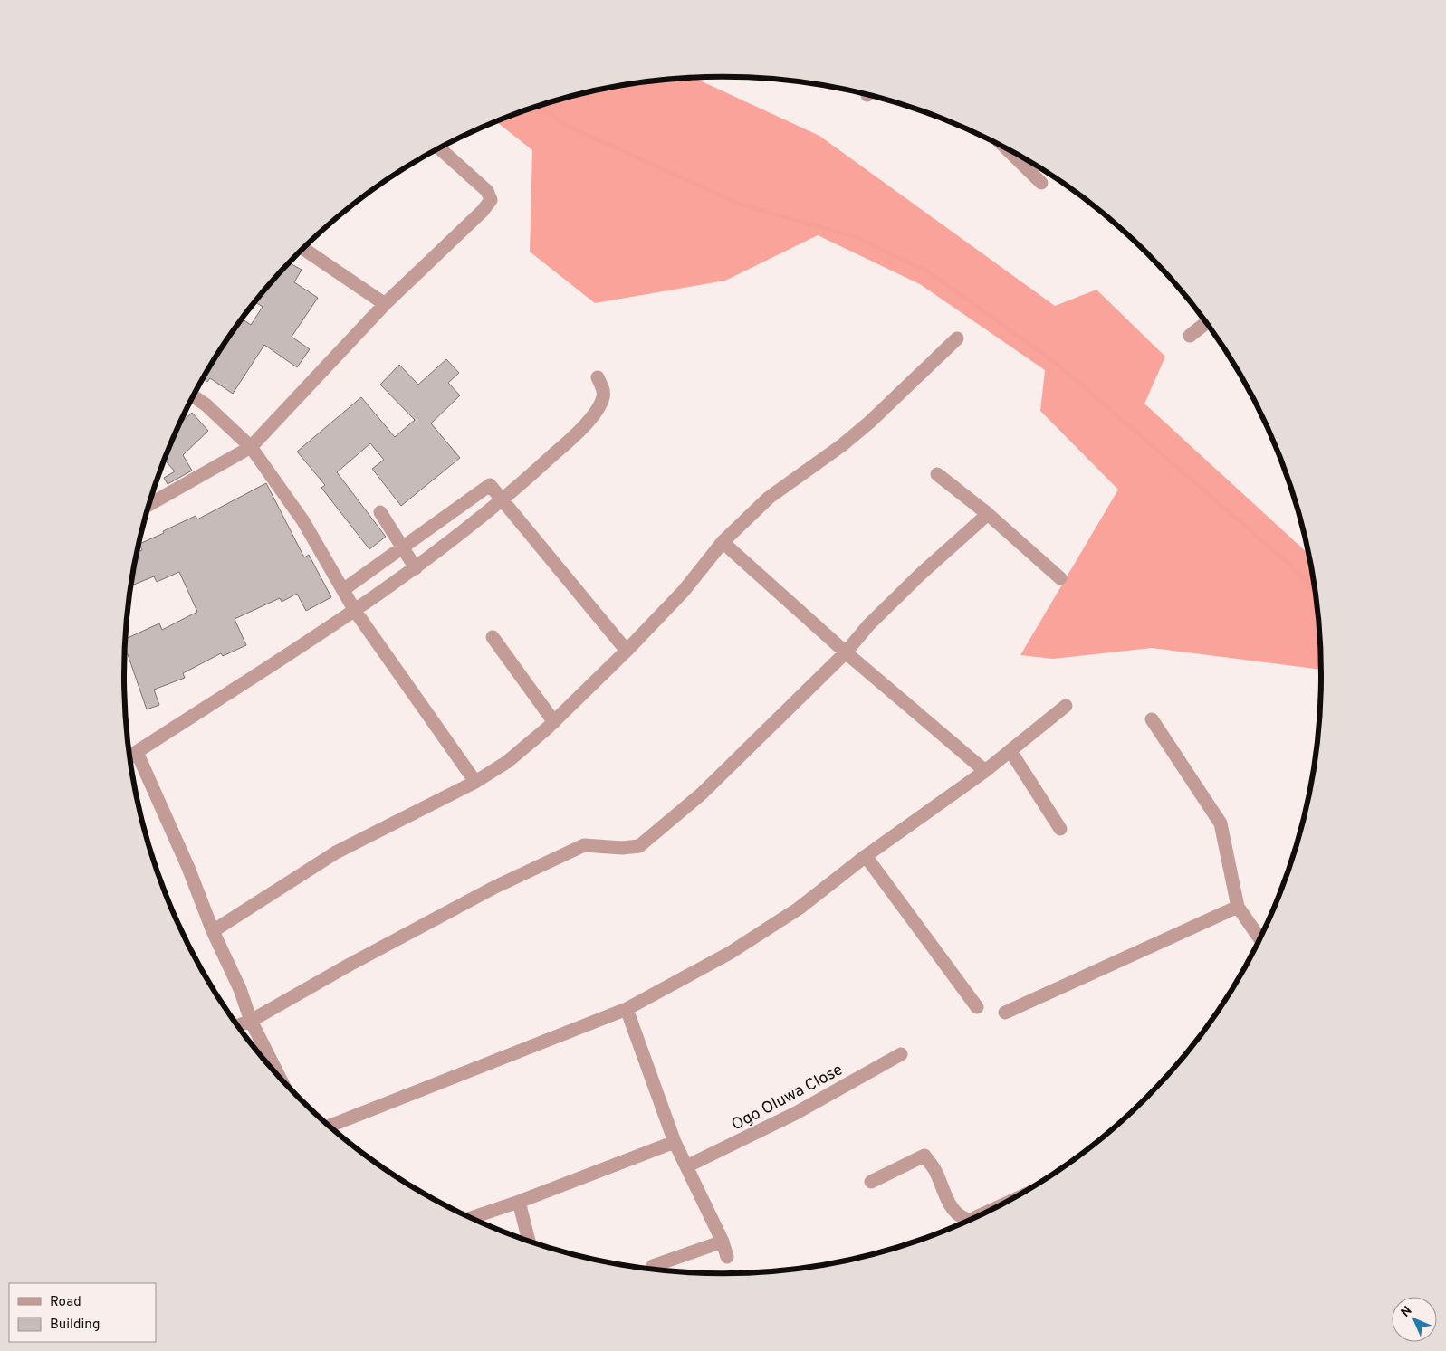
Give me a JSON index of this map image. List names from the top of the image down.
{
  "streets": {
    "street": ["Ogo Oluwa Close"]
  },
  "legend": ["Road", "Building"],
  "north": "top left"
}
